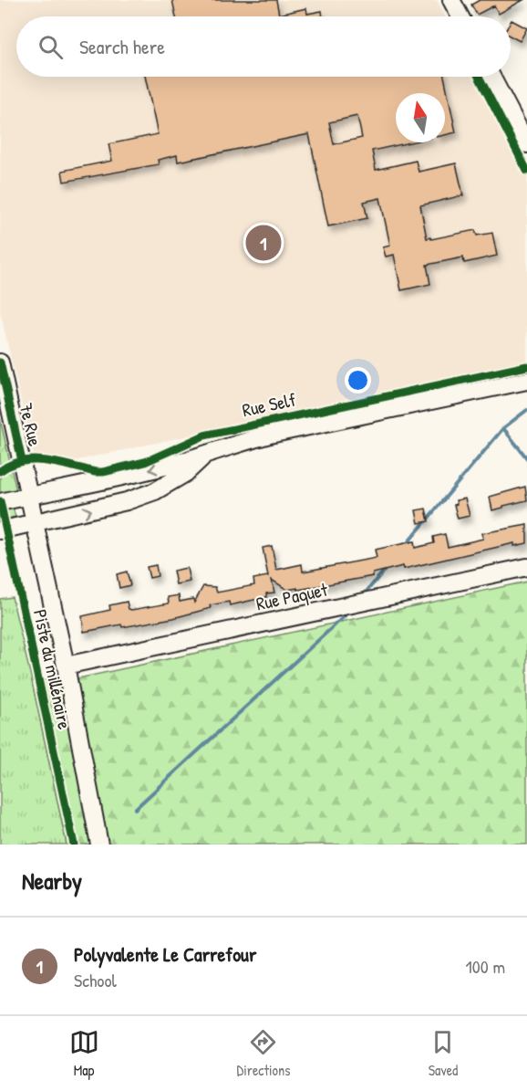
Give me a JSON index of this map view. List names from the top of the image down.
{
  "streets": {
    "street": ["Rue Self", "7e Rue", "Rue Paquet"],
    "cycle path": ["Piste du millénaire"]
  },
  "crossings": [
    ["Rue Self", "7e Rue"],
    ["7e Rue", "Rue Paquet"]
  ],
  "north": "top",
  "page": {
    "search": "Search here",
    "pins": "1",
    "heading": "Nearby",
    "list": [
      {
        "mark": "1",
        "name": "Polyvalente Le Carrefour",
        "note": "School",
        "value": "100 m"
      }
    ],
    "nav": ["Map", "Directions", "Saved"]
  }
}
